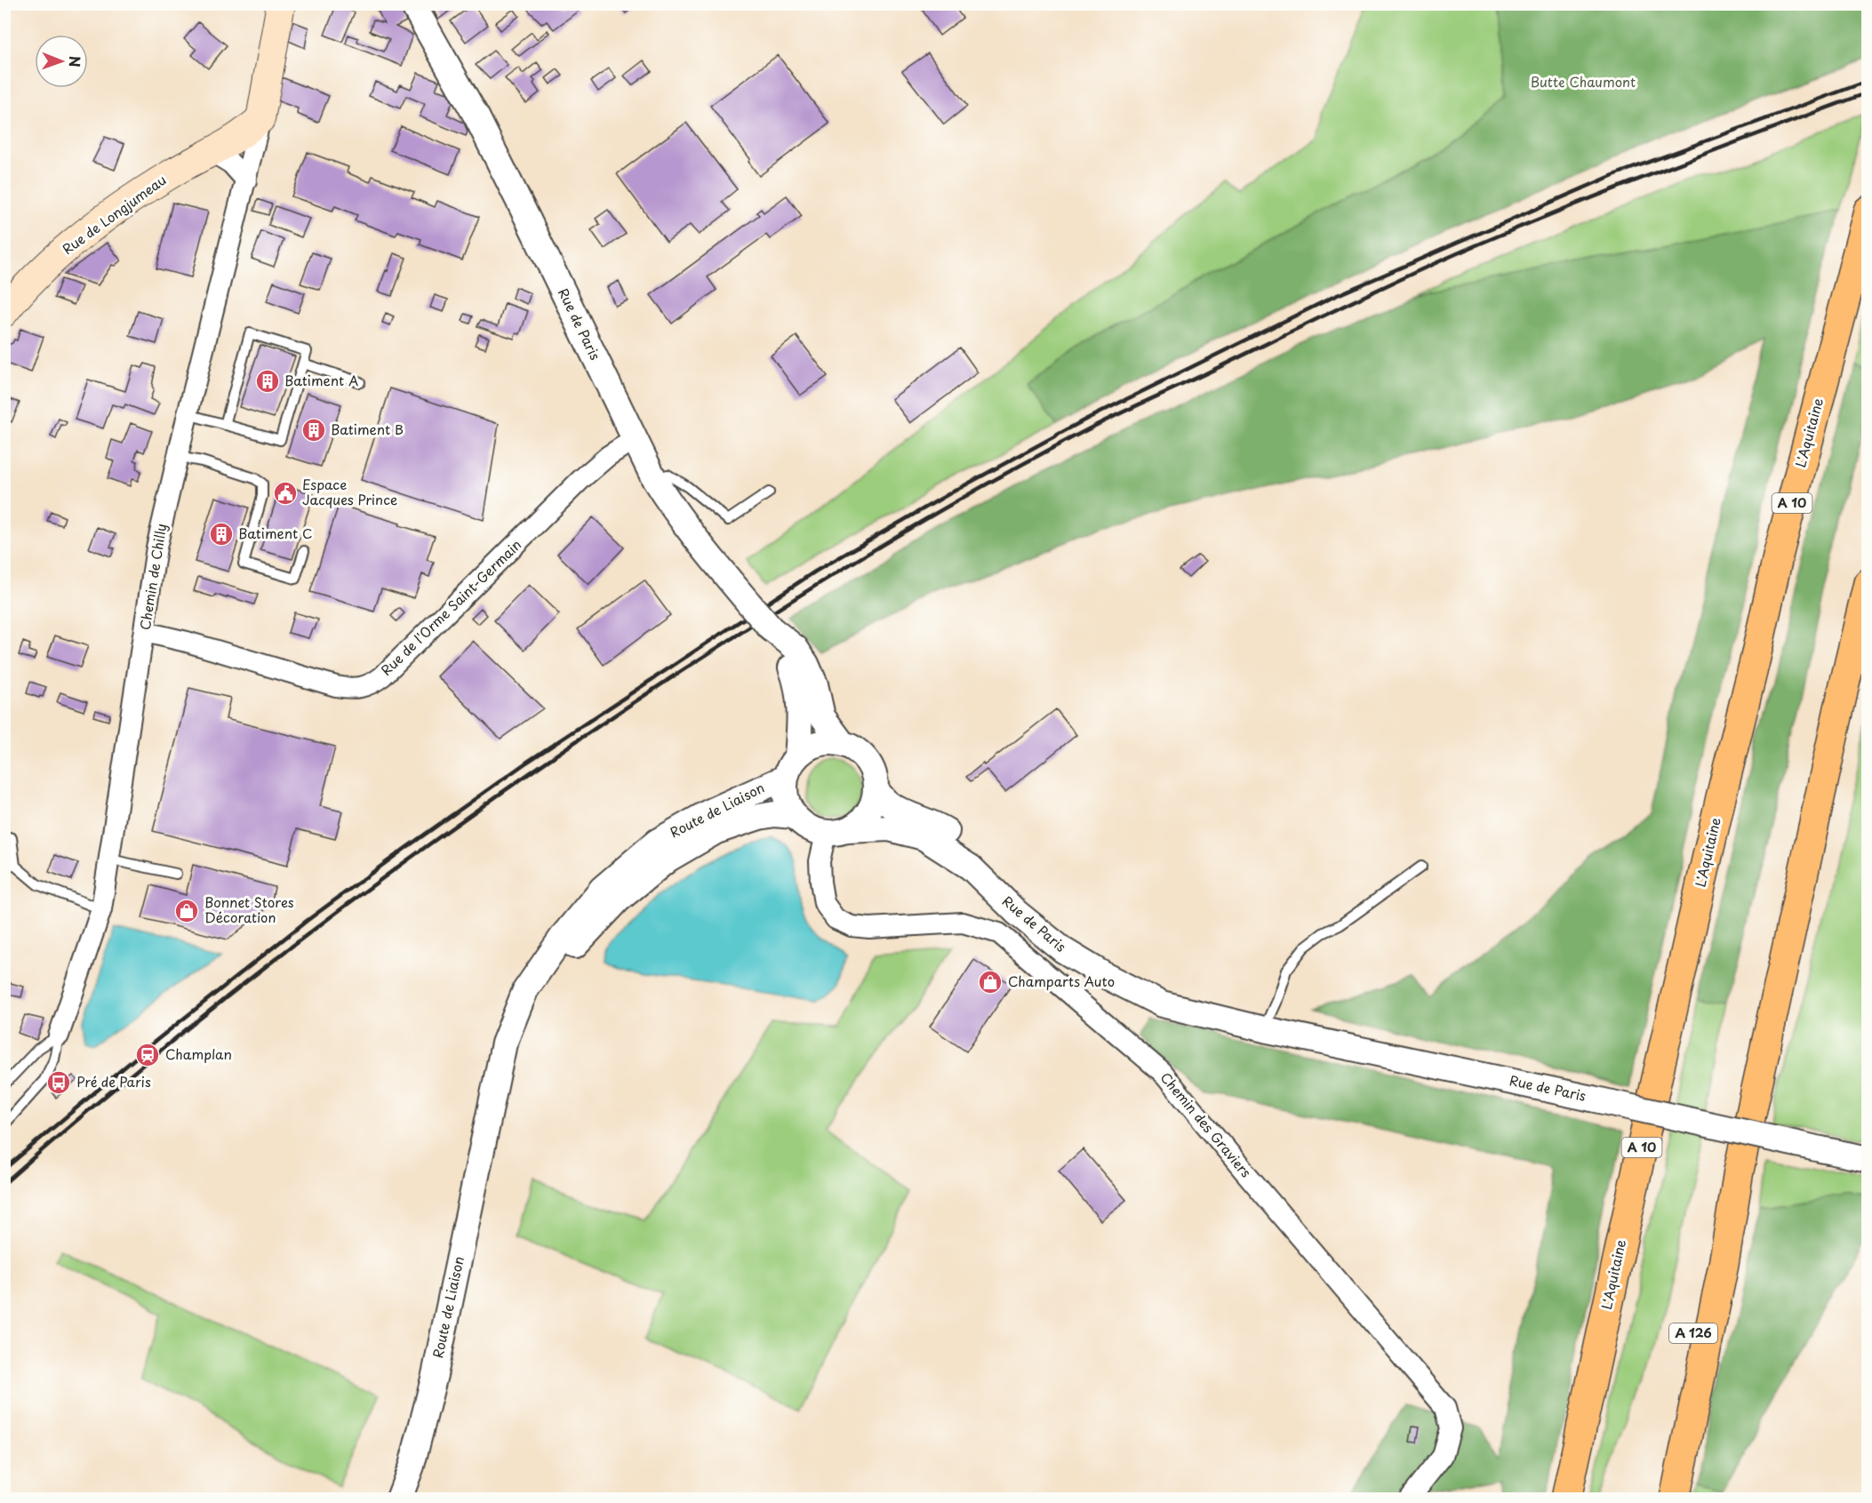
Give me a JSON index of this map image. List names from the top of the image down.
{
  "streets": {
    "highway": ["L'Aquitaine", "A 10", "A 126"],
    "main road": ["Rue de Longjumeau"],
    "street": [
      "Rue de Paris",
      "Chemin de Chilly",
      "Rue de l'Orme Saint-Germain",
      "Route de Liaison",
      "Chemin des Graviers"
    ]
  },
  "crossings": [
    ["Rue de Longjumeau", "Chemin de Chilly"],
    ["Rue de Paris", "Rue de l'Orme Saint-Germain"],
    ["Rue de Paris", "Route de Liaison"],
    ["Rue de Paris", "Chemin des Graviers"],
    ["Chemin de Chilly", "Rue de l'Orme Saint-Germain"],
    ["Route de Liaison", "Chemin des Graviers"]
  ],
  "parks": ["Butte Chaumont"],
  "places": {
    "building": ["Batiment A", "Batiment B", "Batiment C"],
    "public building": ["Espace Jacques Prince"],
    "shop": ["Bonnet Stores Décoration", "Champarts Auto"],
    "station": ["Champlan"],
    "bus stop": ["Pré de Paris"]
  },
  "north": "right"
}
